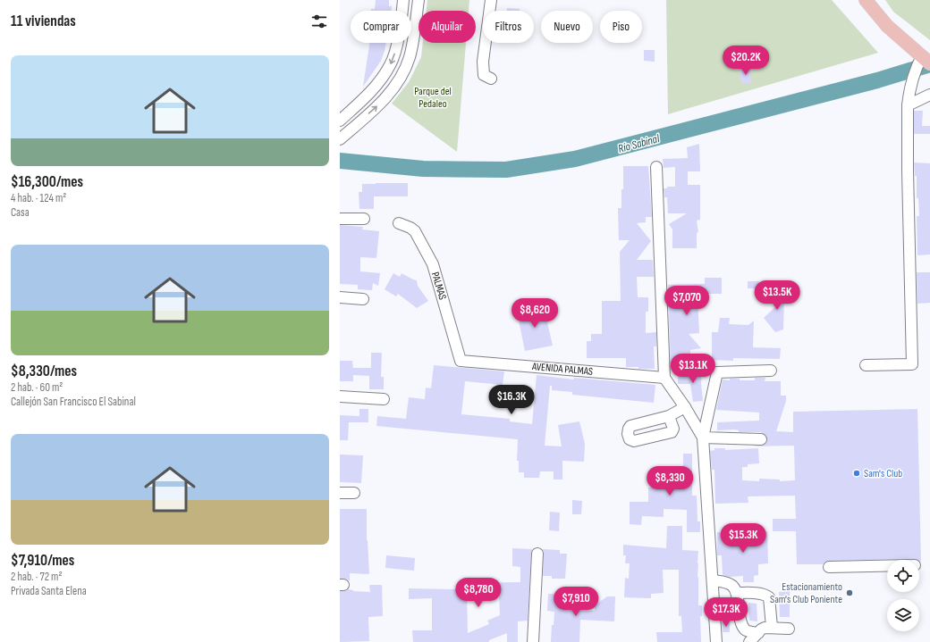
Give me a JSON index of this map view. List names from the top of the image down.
{
  "streets": {
    "street": ["PALMAS", "AVENIDA PALMAS"]
  },
  "crossings": [
    ["PALMAS", "AVENIDA PALMAS"]
  ],
  "water": ["Río Sabinal"],
  "parks": ["Parque del Pedaleo"],
  "places": ["Sam's Club", "Estacionamiento Sam's Club Poniente"],
  "page": {
    "heading": "11 viviendas",
    "chip": [
      "Comprar",
      "Alquilar",
      "Filtros",
      "Nuevo",
      "Piso"
    ],
    "list": [
      {
        "name": "$16,300/mes",
        "note": "4 hab. · 124 m² · Casa"
      },
      {
        "name": "$8,330/mes",
        "note": "2 hab. · 60 m² · Callejón San Francisco El Sabinal"
      },
      {
        "name": "$7,910/mes",
        "note": "2 hab. · 72 m² · Privada Santa Elena"
      }
    ],
    "price": [
      "$20.2K",
      "$13.5K",
      "$7,070",
      "$8,620",
      "$13.1K",
      "$16.3K",
      "$8,330",
      "$15.3K",
      "$8,780",
      "$7,910",
      "$17.3K"
    ]
  }
}
